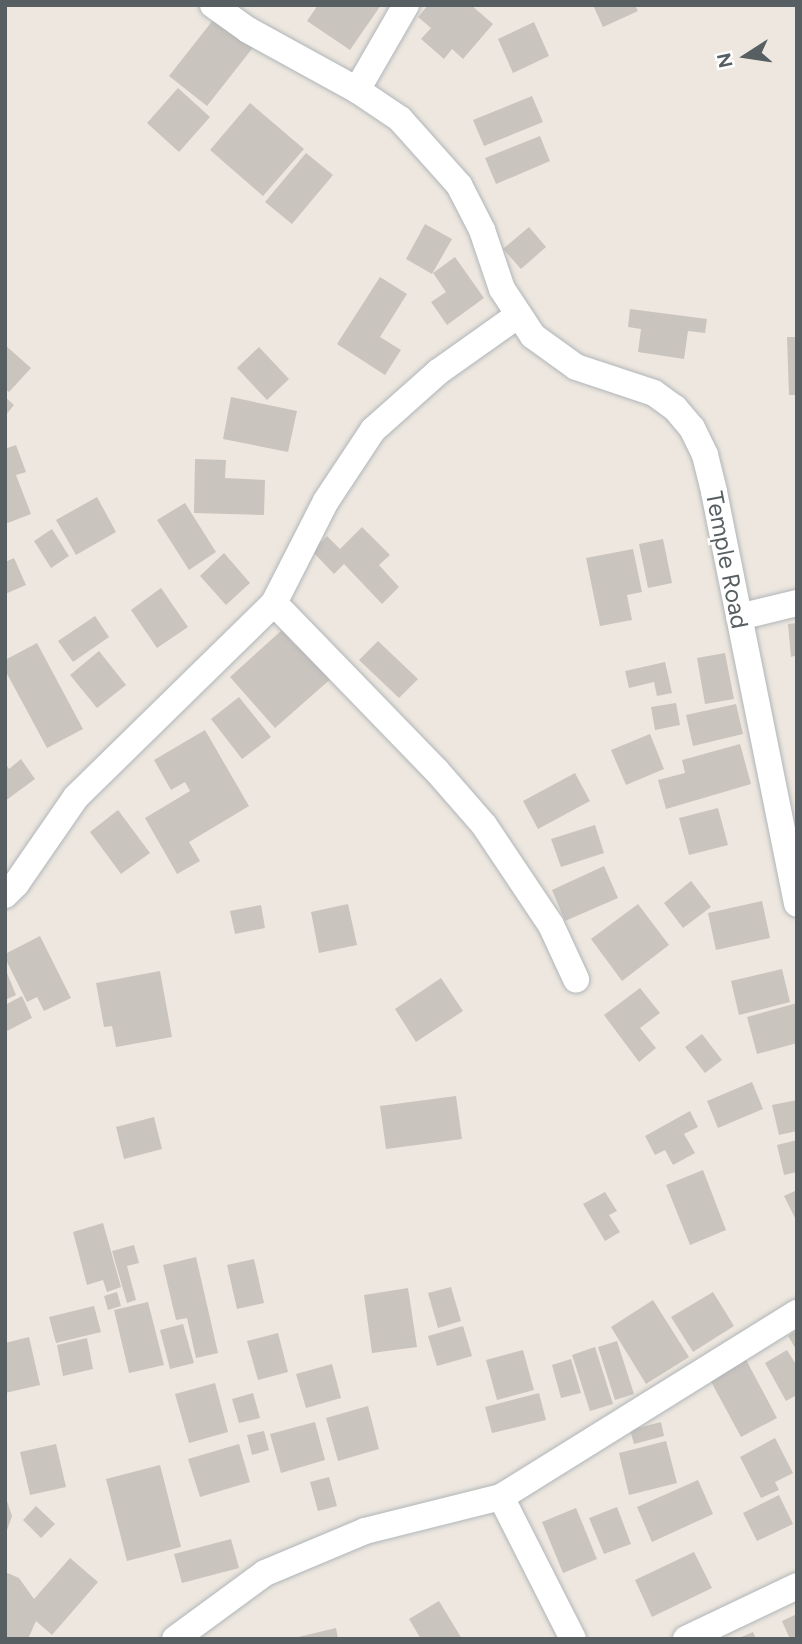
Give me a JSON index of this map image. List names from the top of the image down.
{
  "streets": {
    "street": ["Temple Road"]
  },
  "north": "left"
}
